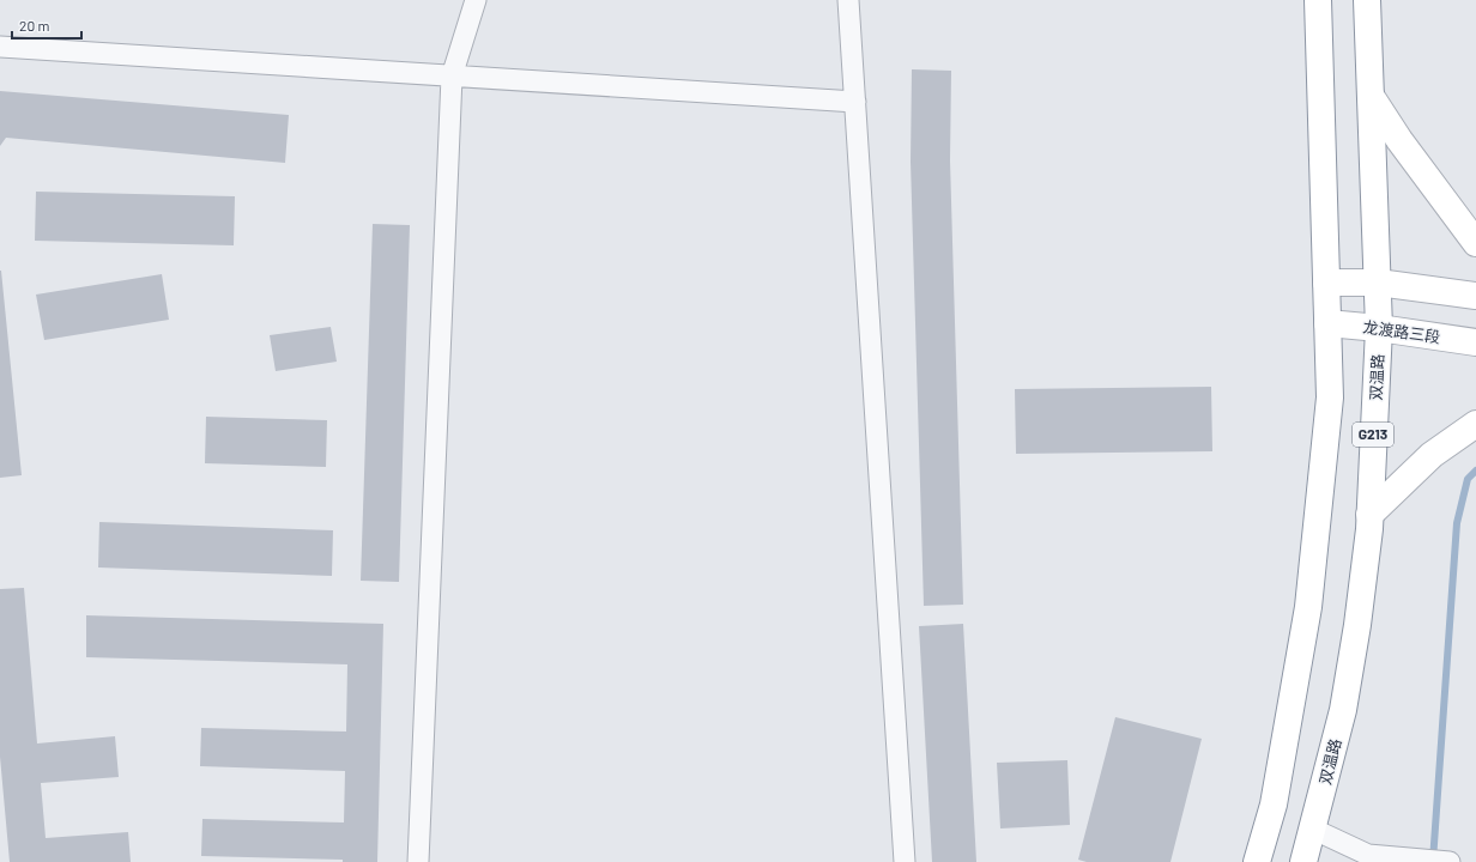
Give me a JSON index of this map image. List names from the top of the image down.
{
  "streets": {
    "main road": ["龙渡路三段", "双温路", "G213"]
  },
  "crossings": [
    ["龙渡路三段", "双温路"]
  ],
  "scale_bar": "20 m"
}
